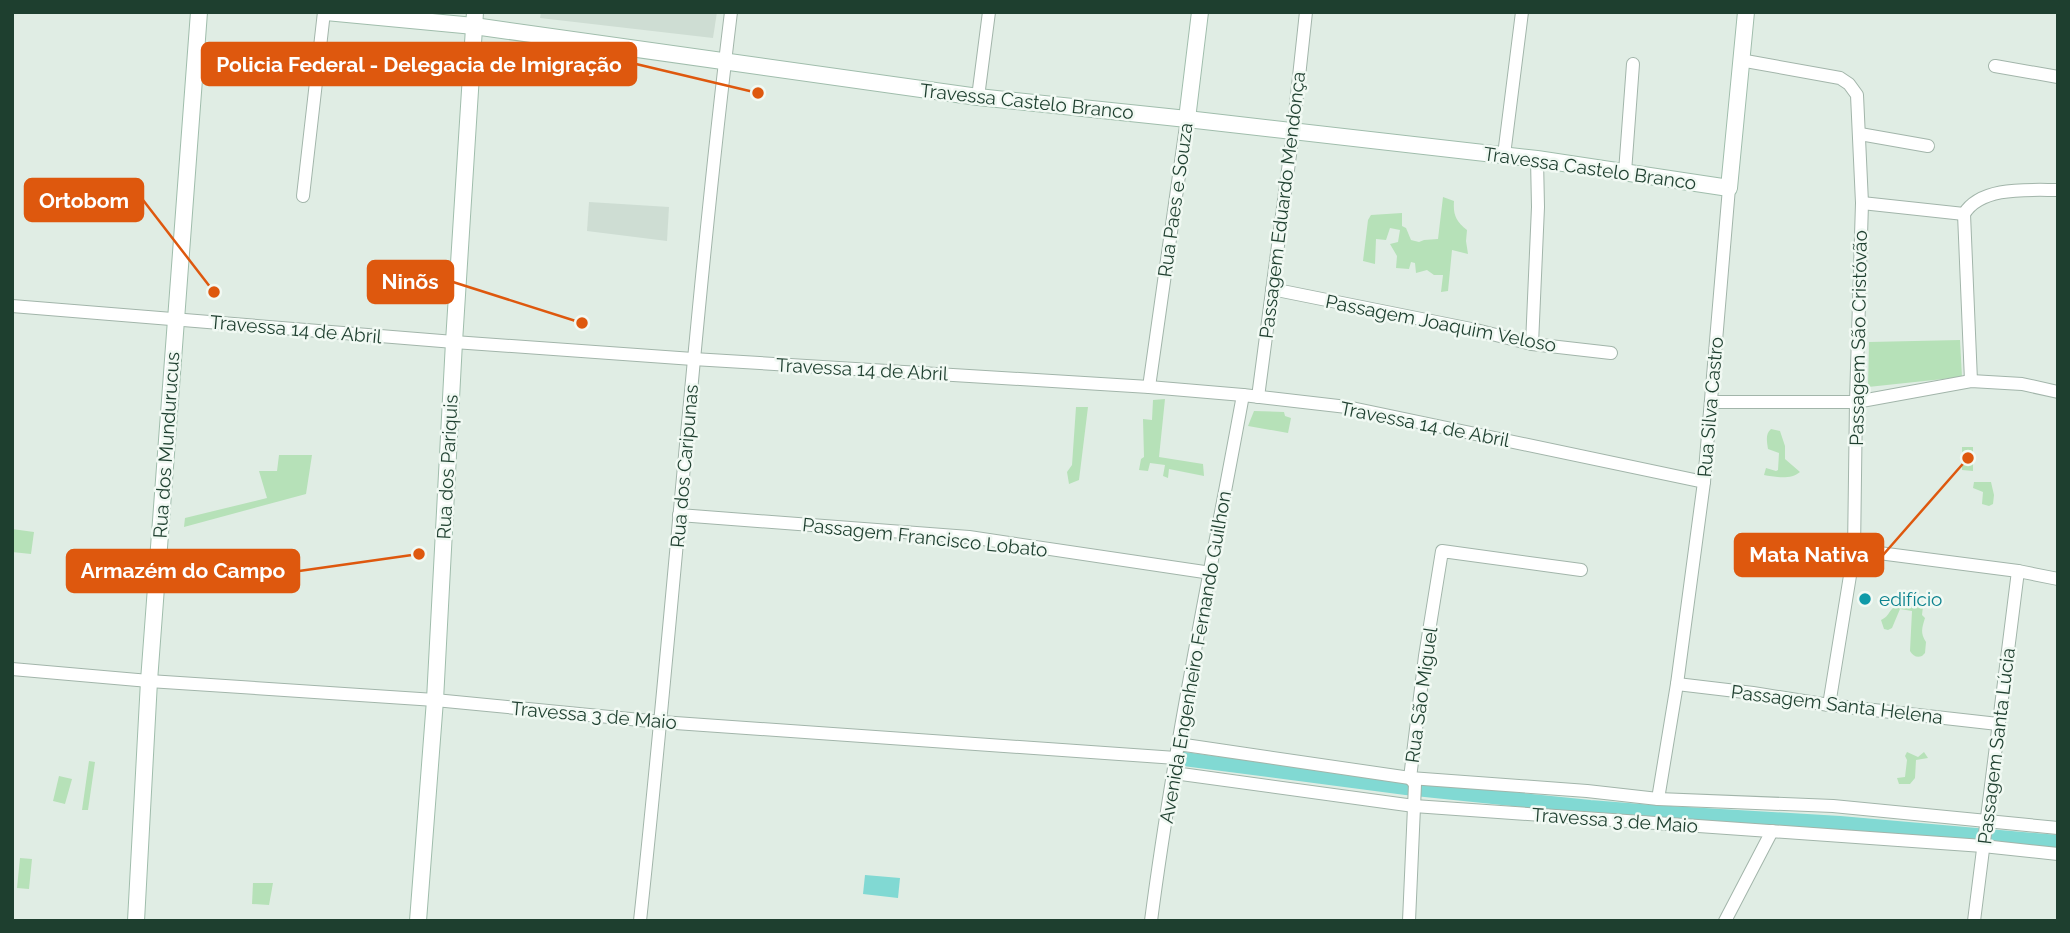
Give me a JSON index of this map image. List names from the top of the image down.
{
  "streets": {
    "street": [
      "Travessa Castelo Branco",
      "Rua Paes e Souza",
      "Passagem Eduardo Mendonça",
      "Passagem Joaquim Veloso",
      "Travessa 14 de Abril",
      "Passagem São Cristóvão",
      "Rua Silva Castro",
      "Rua dos Mundurucus",
      "Rua dos Caripunas",
      "Rua dos Pariquis",
      "Passagem Francisco Lobato",
      "Avenida Engenheiro Fernando Guilhon",
      "Rua São Miguel",
      "Passagem Santa Helena",
      "Travessa 3 de Maio",
      "Passagem Santa Lúcia"
    ]
  },
  "crossings": [
    ["Travessa Castelo Branco", "Rua Paes e Souza"],
    ["Travessa Castelo Branco", "Passagem Eduardo Mendonça"],
    ["Travessa Castelo Branco", "Rua Silva Castro"],
    ["Travessa Castelo Branco", "Rua dos Caripunas"],
    ["Travessa Castelo Branco", "Rua dos Pariquis"],
    ["Rua Paes e Souza", "Travessa 14 de Abril"],
    ["Passagem Eduardo Mendonça", "Passagem Joaquim Veloso"],
    ["Passagem Eduardo Mendonça", "Travessa 14 de Abril"],
    ["Travessa 14 de Abril", "Rua Silva Castro"],
    ["Travessa 14 de Abril", "Rua dos Mundurucus"],
    ["Travessa 14 de Abril", "Rua dos Caripunas"],
    ["Travessa 14 de Abril", "Rua dos Pariquis"],
    ["Travessa 14 de Abril", "Avenida Engenheiro Fernando Guilhon"],
    ["Passagem São Cristóvão", "Rua Silva Castro"],
    ["Passagem São Cristóvão", "Passagem Santa Helena"],
    ["Rua Silva Castro", "Passagem Santa Helena"],
    ["Rua Silva Castro", "Travessa 3 de Maio"],
    ["Rua dos Mundurucus", "Travessa 3 de Maio"],
    ["Rua dos Caripunas", "Passagem Francisco Lobato"],
    ["Rua dos Caripunas", "Travessa 3 de Maio"],
    ["Rua dos Pariquis", "Travessa 3 de Maio"],
    ["Passagem Francisco Lobato", "Avenida Engenheiro Fernando Guilhon"],
    ["Avenida Engenheiro Fernando Guilhon", "Travessa 3 de Maio"],
    ["Rua São Miguel", "Travessa 3 de Maio"],
    ["Passagem Santa Helena", "Passagem Santa Lúcia"],
    ["Travessa 3 de Maio", "Passagem Santa Lúcia"]
  ],
  "places": [
    "Policia Federal - Delegacia de Imigração",
    "Ortobom",
    "Ninõs",
    "Mata Nativa",
    "Armazém do Campo",
    "edifício"
  ]
}
